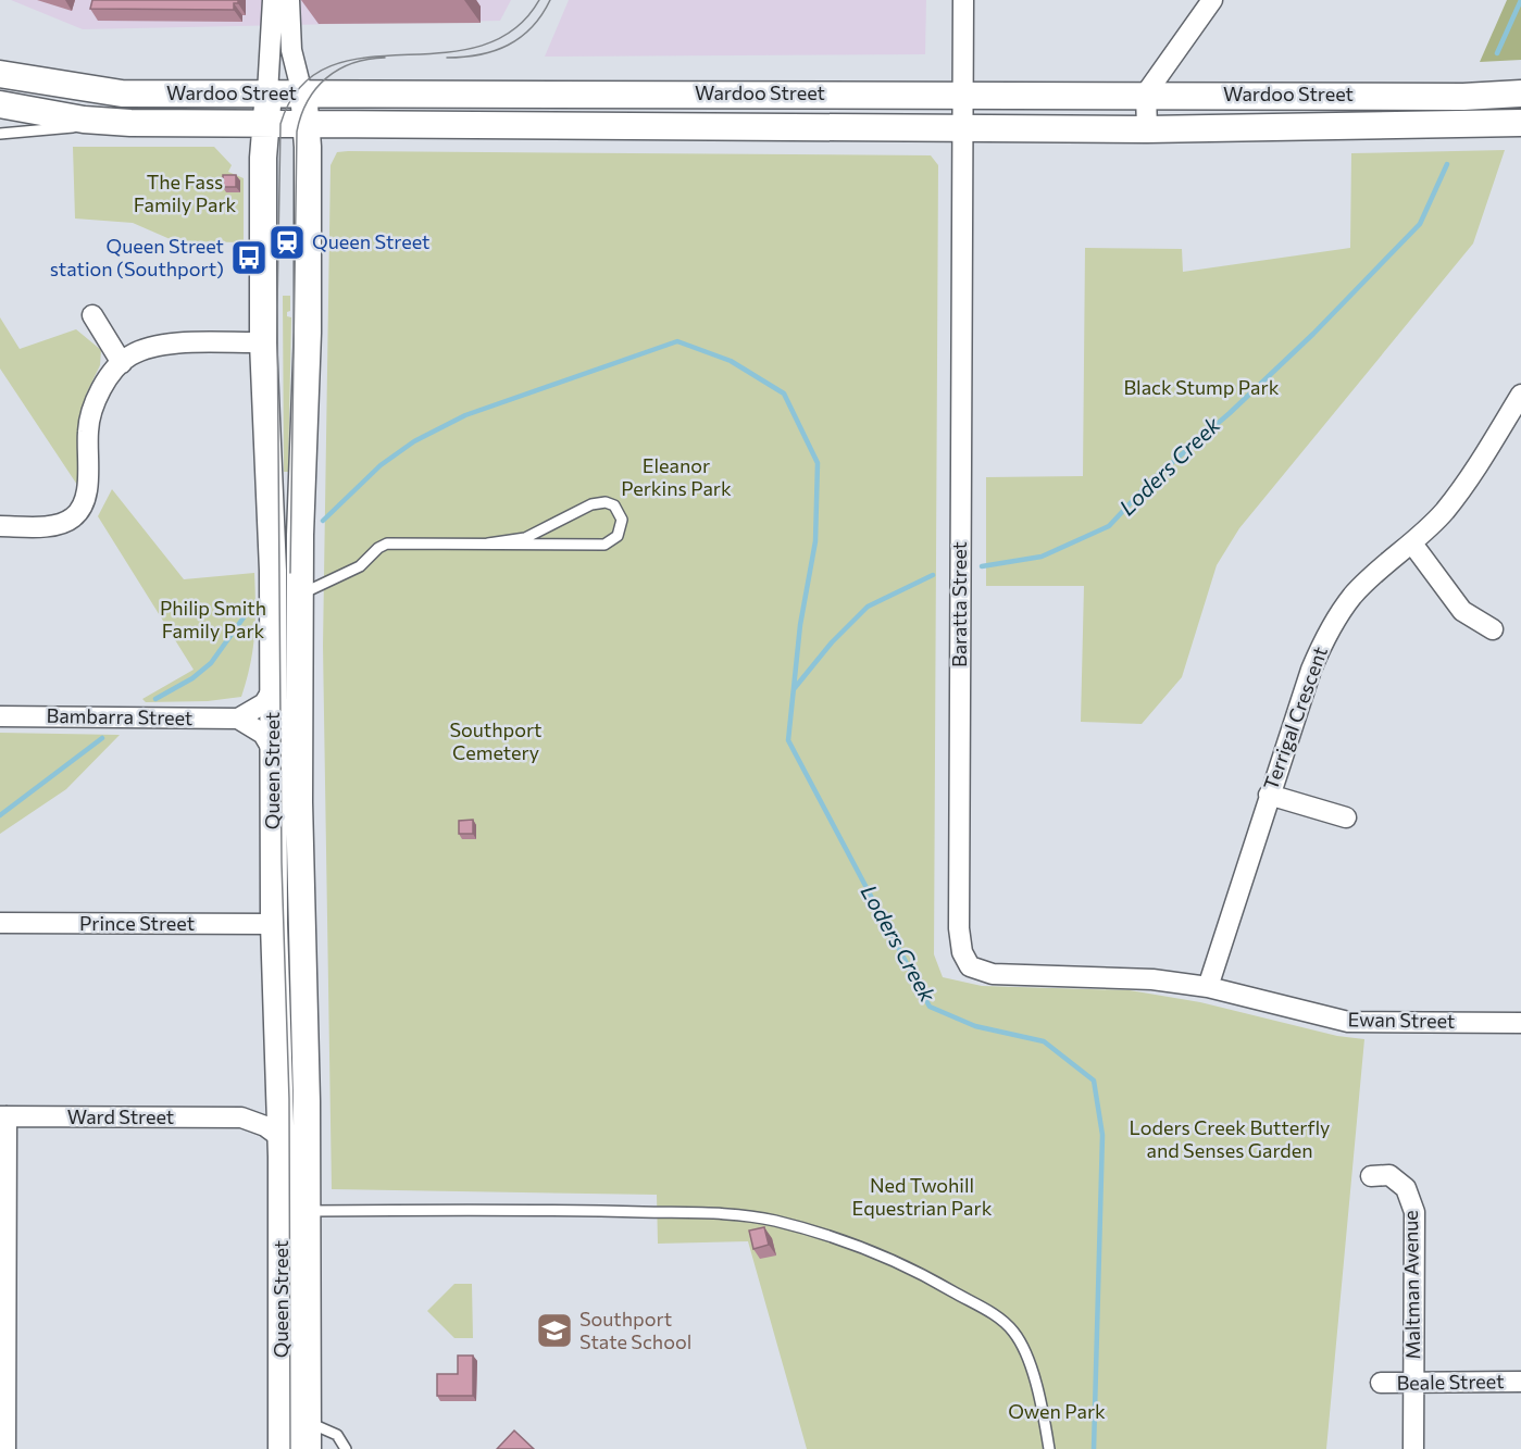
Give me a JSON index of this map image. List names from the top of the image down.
{
  "streets": {
    "main road": ["Wardoo Street", "Queen Street"],
    "street": [
      "Baratta Street",
      "Bambarra Street",
      "Terrigal Crescent",
      "Prince Street",
      "Ewan Street",
      "Ward Street",
      "Maltman Avenue",
      "Beale Street"
    ]
  },
  "crossings": [
    ["Wardoo Street", "Baratta Street"],
    ["Wardoo Street", "Queen Street"],
    ["Baratta Street", "Terrigal Crescent"],
    ["Baratta Street", "Ewan Street"],
    ["Terrigal Crescent", "Ewan Street"],
    ["Queen Street", "Prince Street"],
    ["Queen Street", "Ward Street"],
    ["Maltman Avenue", "Beale Street"]
  ],
  "water": ["Loders Creek"],
  "parks": [
    "The Fass Family Park",
    "Black Stump Park",
    "Eleanor Perkins Park",
    "Philip Smith Family Park",
    "Southport Cemetery",
    "Loders Creek Butterfly and Senses Garden",
    "Ned Twohill Equestrian Park",
    "Owen Park"
  ],
  "places": {
    "station": ["Queen Street"],
    "bus stop": ["Queen Street station (Southport)"],
    "school or university": ["Southport State School"]
  }
}
